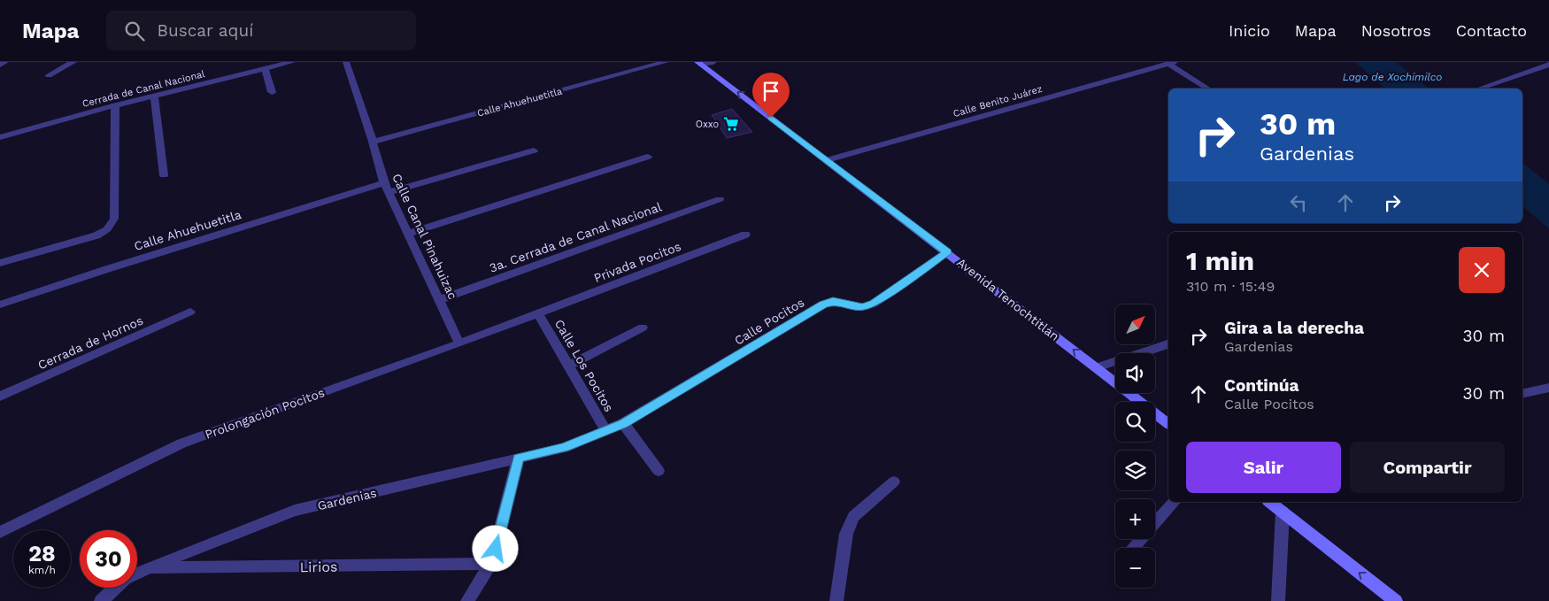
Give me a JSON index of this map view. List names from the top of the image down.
{
  "streets": {
    "main road": ["Avenida Tenochtitlán"],
    "street": [
      "Cerrada de Canal Nacional",
      "Calle Benito Juárez",
      "Calle Ahuehuetitla",
      "Calle Canal Pinahuizac",
      "3a. Cerrada de Canal Nacional",
      "Privada Pocitos",
      "Calle Pocitos",
      "Cerrada de Hornos",
      "Calle Los Pocitos",
      "Prolongación Pocitos",
      "Gardenias",
      "Lirios"
    ]
  },
  "crossings": [
    ["Calle Benito Juárez", "Avenida Tenochtitlán"],
    ["Calle Ahuehuetitla", "Calle Canal Pinahuizac"],
    ["Calle Canal Pinahuizac", "3a. Cerrada de Canal Nacional"],
    ["Calle Canal Pinahuizac", "Prolongación Pocitos"],
    ["Privada Pocitos", "Calle Los Pocitos"],
    ["Privada Pocitos", "Prolongación Pocitos"],
    ["Avenida Tenochtitlán", "Calle Pocitos"],
    ["Calle Pocitos", "Calle Los Pocitos"],
    ["Calle Pocitos", "Gardenias"],
    ["Calle Los Pocitos", "Prolongación Pocitos"],
    ["Calle Los Pocitos", "Gardenias"],
    ["Gardenias", "Lirios"]
  ],
  "one_way": ["Avenida Tenochtitlán"],
  "water": ["Lago de Xochimilco"],
  "places": {
    "supermarket": ["Oxxo"]
  },
  "north": "top right",
  "page": {
    "header": "Mapa",
    "search": "Buscar aquí",
    "nav": [
      "Inicio",
      "Mapa",
      "Nosotros",
      "Contacto"
    ],
    "turn": ["30 m", "Gardenias"],
    "heading": ["1 min", "310 m · 15:49"],
    "map_buttons": ["+", "−"],
    "list": [
      {
        "name": "Gira a la derecha",
        "note": "Gardenias",
        "value": "30 m"
      },
      {
        "name": "Continúa",
        "note": "Calle Pocitos",
        "value": "30 m"
      }
    ],
    "buttons": ["Salir", "Compartir"],
    "speed": "28 km/h",
    "limit": "30"
  }
}
